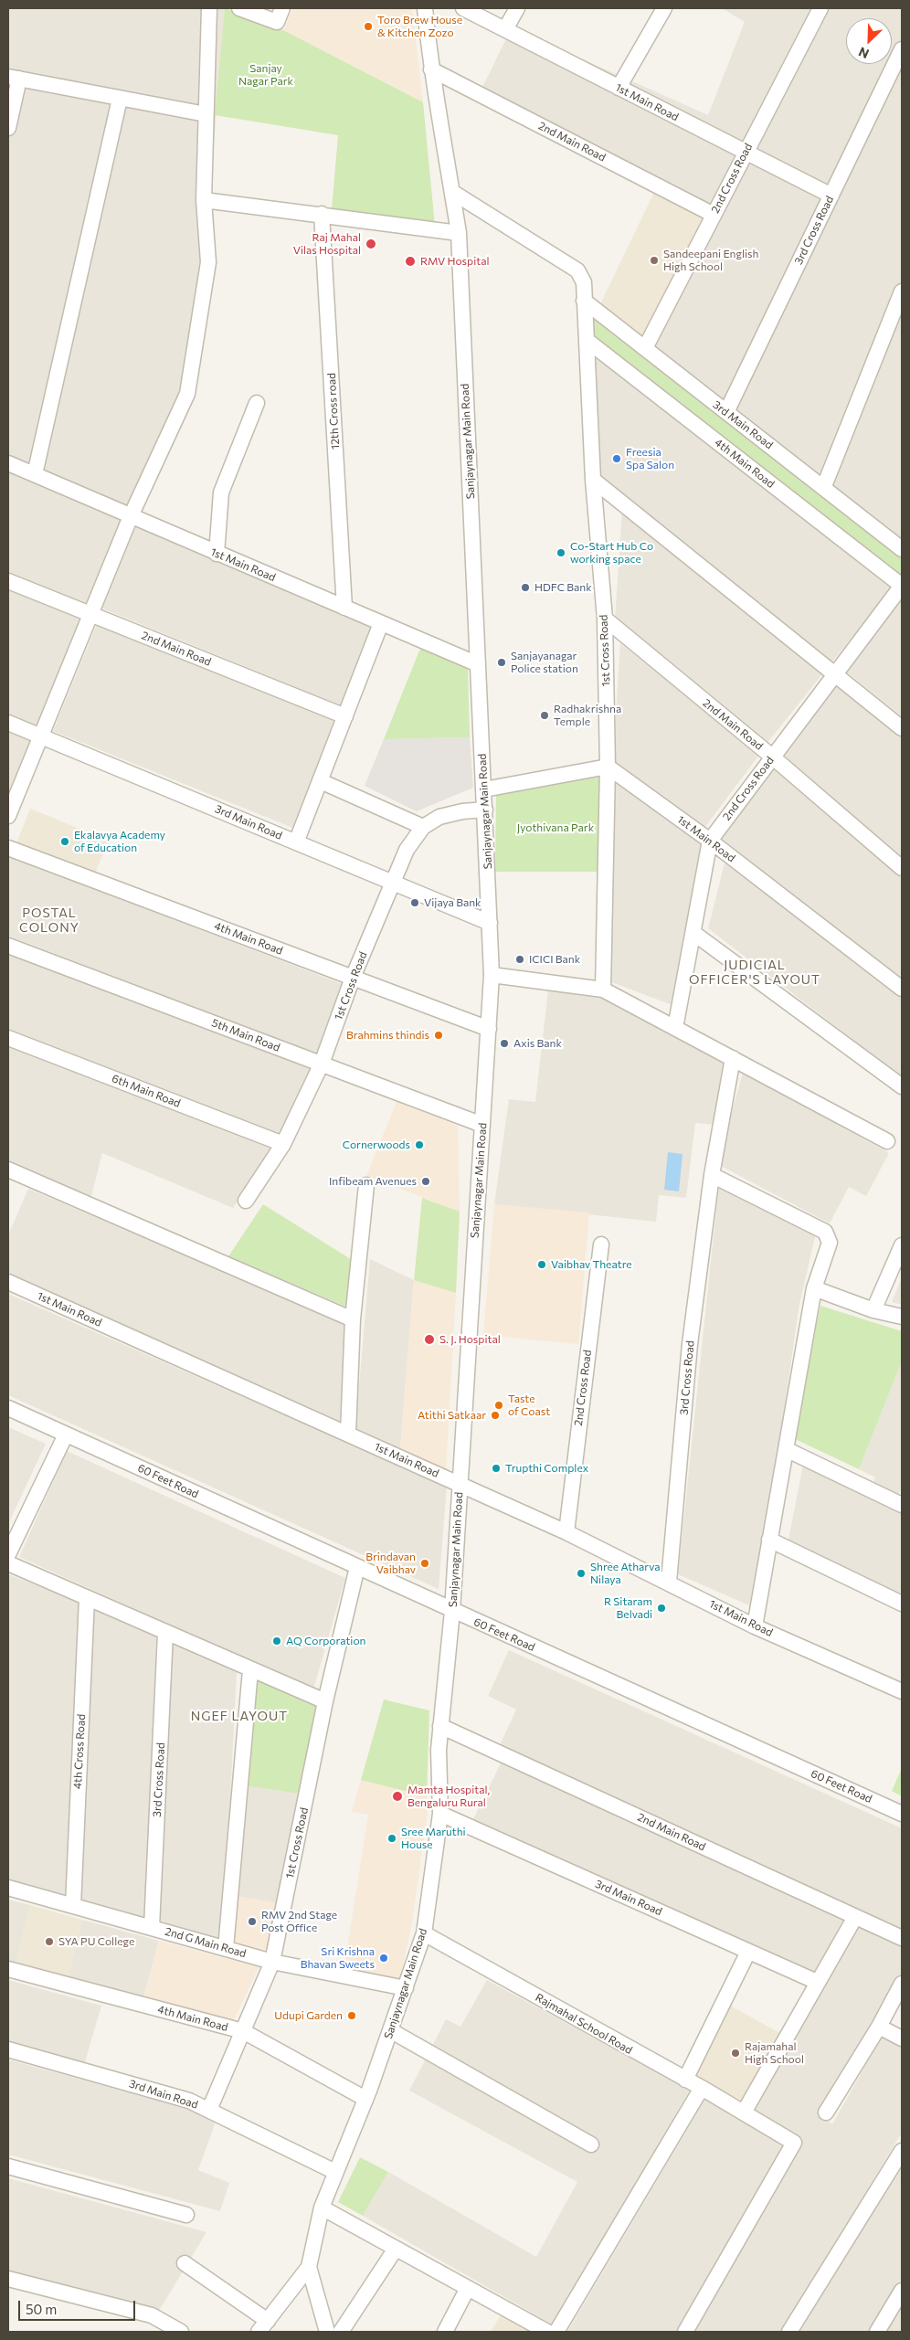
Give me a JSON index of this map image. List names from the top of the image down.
{
  "streets": {
    "street": [
      "1st Main Road",
      "2nd Main Road",
      "2nd Cross Road",
      "3rd Cross Road",
      "12th Cross road",
      "3rd Main Road",
      "Sanjaynagar Main Road",
      "4th Main Road",
      "1st Cross Road",
      "5th Main Road",
      "6th Main Road",
      "60 Feet Road",
      "4th Cross Road",
      "2nd G Main Road",
      "Rajmahal School Road"
    ]
  },
  "crossings": [
    ["1st Main Road", "2nd Cross Road"],
    ["1st Main Road", "3rd Cross Road"],
    ["1st Main Road", "12th Cross road"],
    ["1st Main Road", "Sanjaynagar Main Road"],
    ["1st Main Road", "1st Cross Road"],
    ["2nd Main Road", "2nd Cross Road"],
    ["2nd Main Road", "Sanjaynagar Main Road"],
    ["2nd Main Road", "1st Cross Road"],
    ["2nd Cross Road", "3rd Main Road"],
    ["2nd Cross Road", "4th Main Road"],
    ["3rd Cross Road", "3rd Main Road"],
    ["3rd Cross Road", "2nd G Main Road"],
    ["3rd Main Road", "Sanjaynagar Main Road"],
    ["3rd Main Road", "1st Cross Road"],
    ["Sanjaynagar Main Road", "4th Main Road"],
    ["Sanjaynagar Main Road", "1st Cross Road"],
    ["Sanjaynagar Main Road", "5th Main Road"],
    ["Sanjaynagar Main Road", "60 Feet Road"],
    ["Sanjaynagar Main Road", "2nd G Main Road"],
    ["Sanjaynagar Main Road", "Rajmahal School Road"],
    ["4th Main Road", "1st Cross Road"],
    ["1st Cross Road", "5th Main Road"],
    ["1st Cross Road", "6th Main Road"],
    ["1st Cross Road", "60 Feet Road"],
    ["1st Cross Road", "2nd G Main Road"],
    ["4th Cross Road", "2nd G Main Road"]
  ],
  "districts": ["POSTAL COLONY", "JUDICIAL OFFICER'S LAYOUT", "NGEF LAYOUT"],
  "parks": ["Sanjay Nagar Park", "Jyothivana Park"],
  "places": [
    "Toro Brew House & Kitchen Zozo",
    "Raj Mahal Vilas Hospital",
    "Sandeepani English High School",
    "RMV Hospital",
    "Freesia Spa Salon",
    "Co-Start Hub Co working space",
    "HDFC Bank",
    "Sanjayanagar Police station",
    "Radhakrishna Temple",
    "Ekalavya Academy of Education",
    "Vijaya Bank",
    "ICICI Bank",
    "Brahmins thindis",
    "Axis Bank",
    "Cornerwoods",
    "Infibeam Avenues",
    "Vaibhav Theatre",
    "S. J. Hospital",
    "Taste of Coast",
    "Atithi Satkaar",
    "Trupthi Complex",
    "Brindavan Vaibhav",
    "Shree Atharva Nilaya",
    "R Sitaram Belvadi",
    "AQ Corporation",
    "Mamta Hospital, Bengaluru Rural",
    "Sree Maruthi House",
    "RMV 2nd Stage Post Office",
    "SYA PU College",
    "Sri Krishna Bhavan Sweets",
    "Udupi Garden",
    "Rajamahal High School"
  ],
  "scale_bar": "50 m",
  "north": "bottom left"
}
